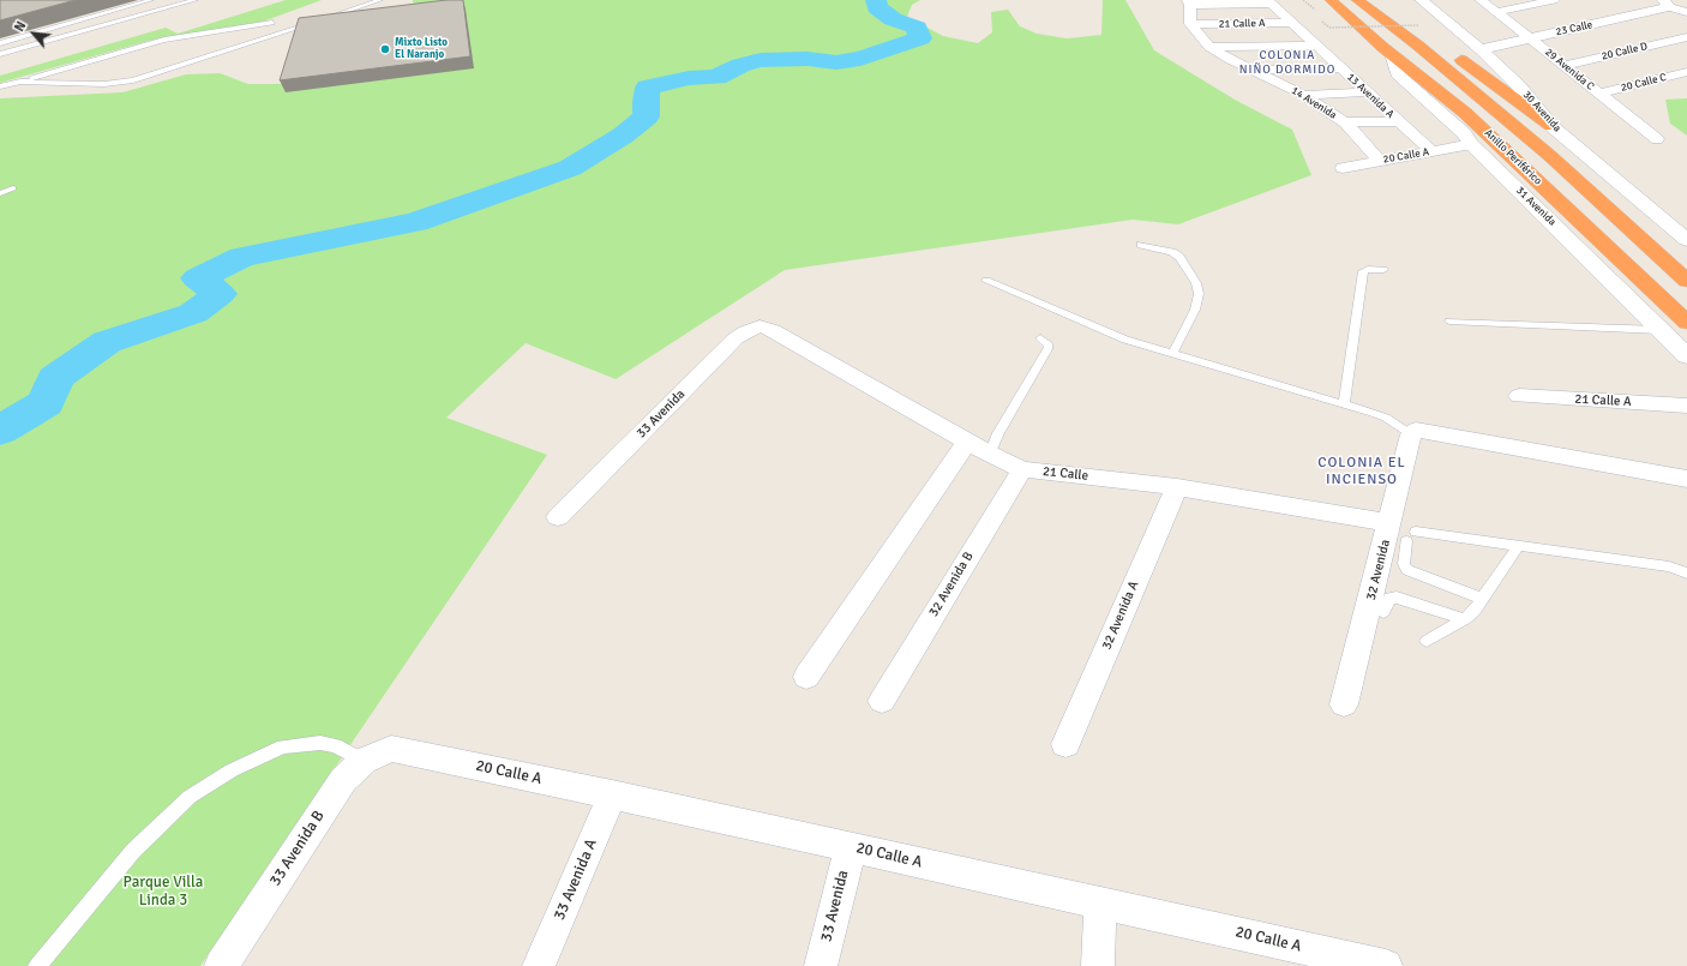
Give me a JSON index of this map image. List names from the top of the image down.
{
  "streets": {
    "highway": ["Anillo Periférico"],
    "street": [
      "21 Calle A",
      "23 Calle",
      "20 Calle D",
      "29 Avenida C",
      "20 Calle C",
      "13 Avenida A",
      "14 Avenida",
      "30 Avenida",
      "20 Calle A",
      "31 Avenida",
      "33 Avenida",
      "21 Calle",
      "32 Avenida",
      "32 Avenida B",
      "32 Avenida A",
      "33 Avenida B",
      "33 Avenida A"
    ]
  },
  "crossings": [
    ["21 Calle A", "13 Avenida A"],
    ["21 Calle A", "14 Avenida"],
    ["23 Calle", "29 Avenida C"],
    ["23 Calle", "30 Avenida"],
    ["20 Calle D", "29 Avenida C"],
    ["29 Avenida C", "20 Calle C"],
    ["13 Avenida A", "20 Calle A"],
    ["14 Avenida", "20 Calle A"],
    ["20 Calle A", "31 Avenida"],
    ["20 Calle A", "33 Avenida"],
    ["20 Calle A", "33 Avenida B"],
    ["20 Calle A", "33 Avenida A"],
    ["Anillo Periférico", "31 Avenida"],
    ["33 Avenida", "21 Calle"],
    ["21 Calle", "32 Avenida"],
    ["21 Calle", "32 Avenida B"],
    ["21 Calle", "32 Avenida A"]
  ],
  "districts": ["COLONIA NIÑO DORMIDO", "COLONIA EL INCIENSO"],
  "parks": ["Parque Villa Linda 3"],
  "places": ["Mixto Listo El Naranjo"],
  "north": "top left"
}
